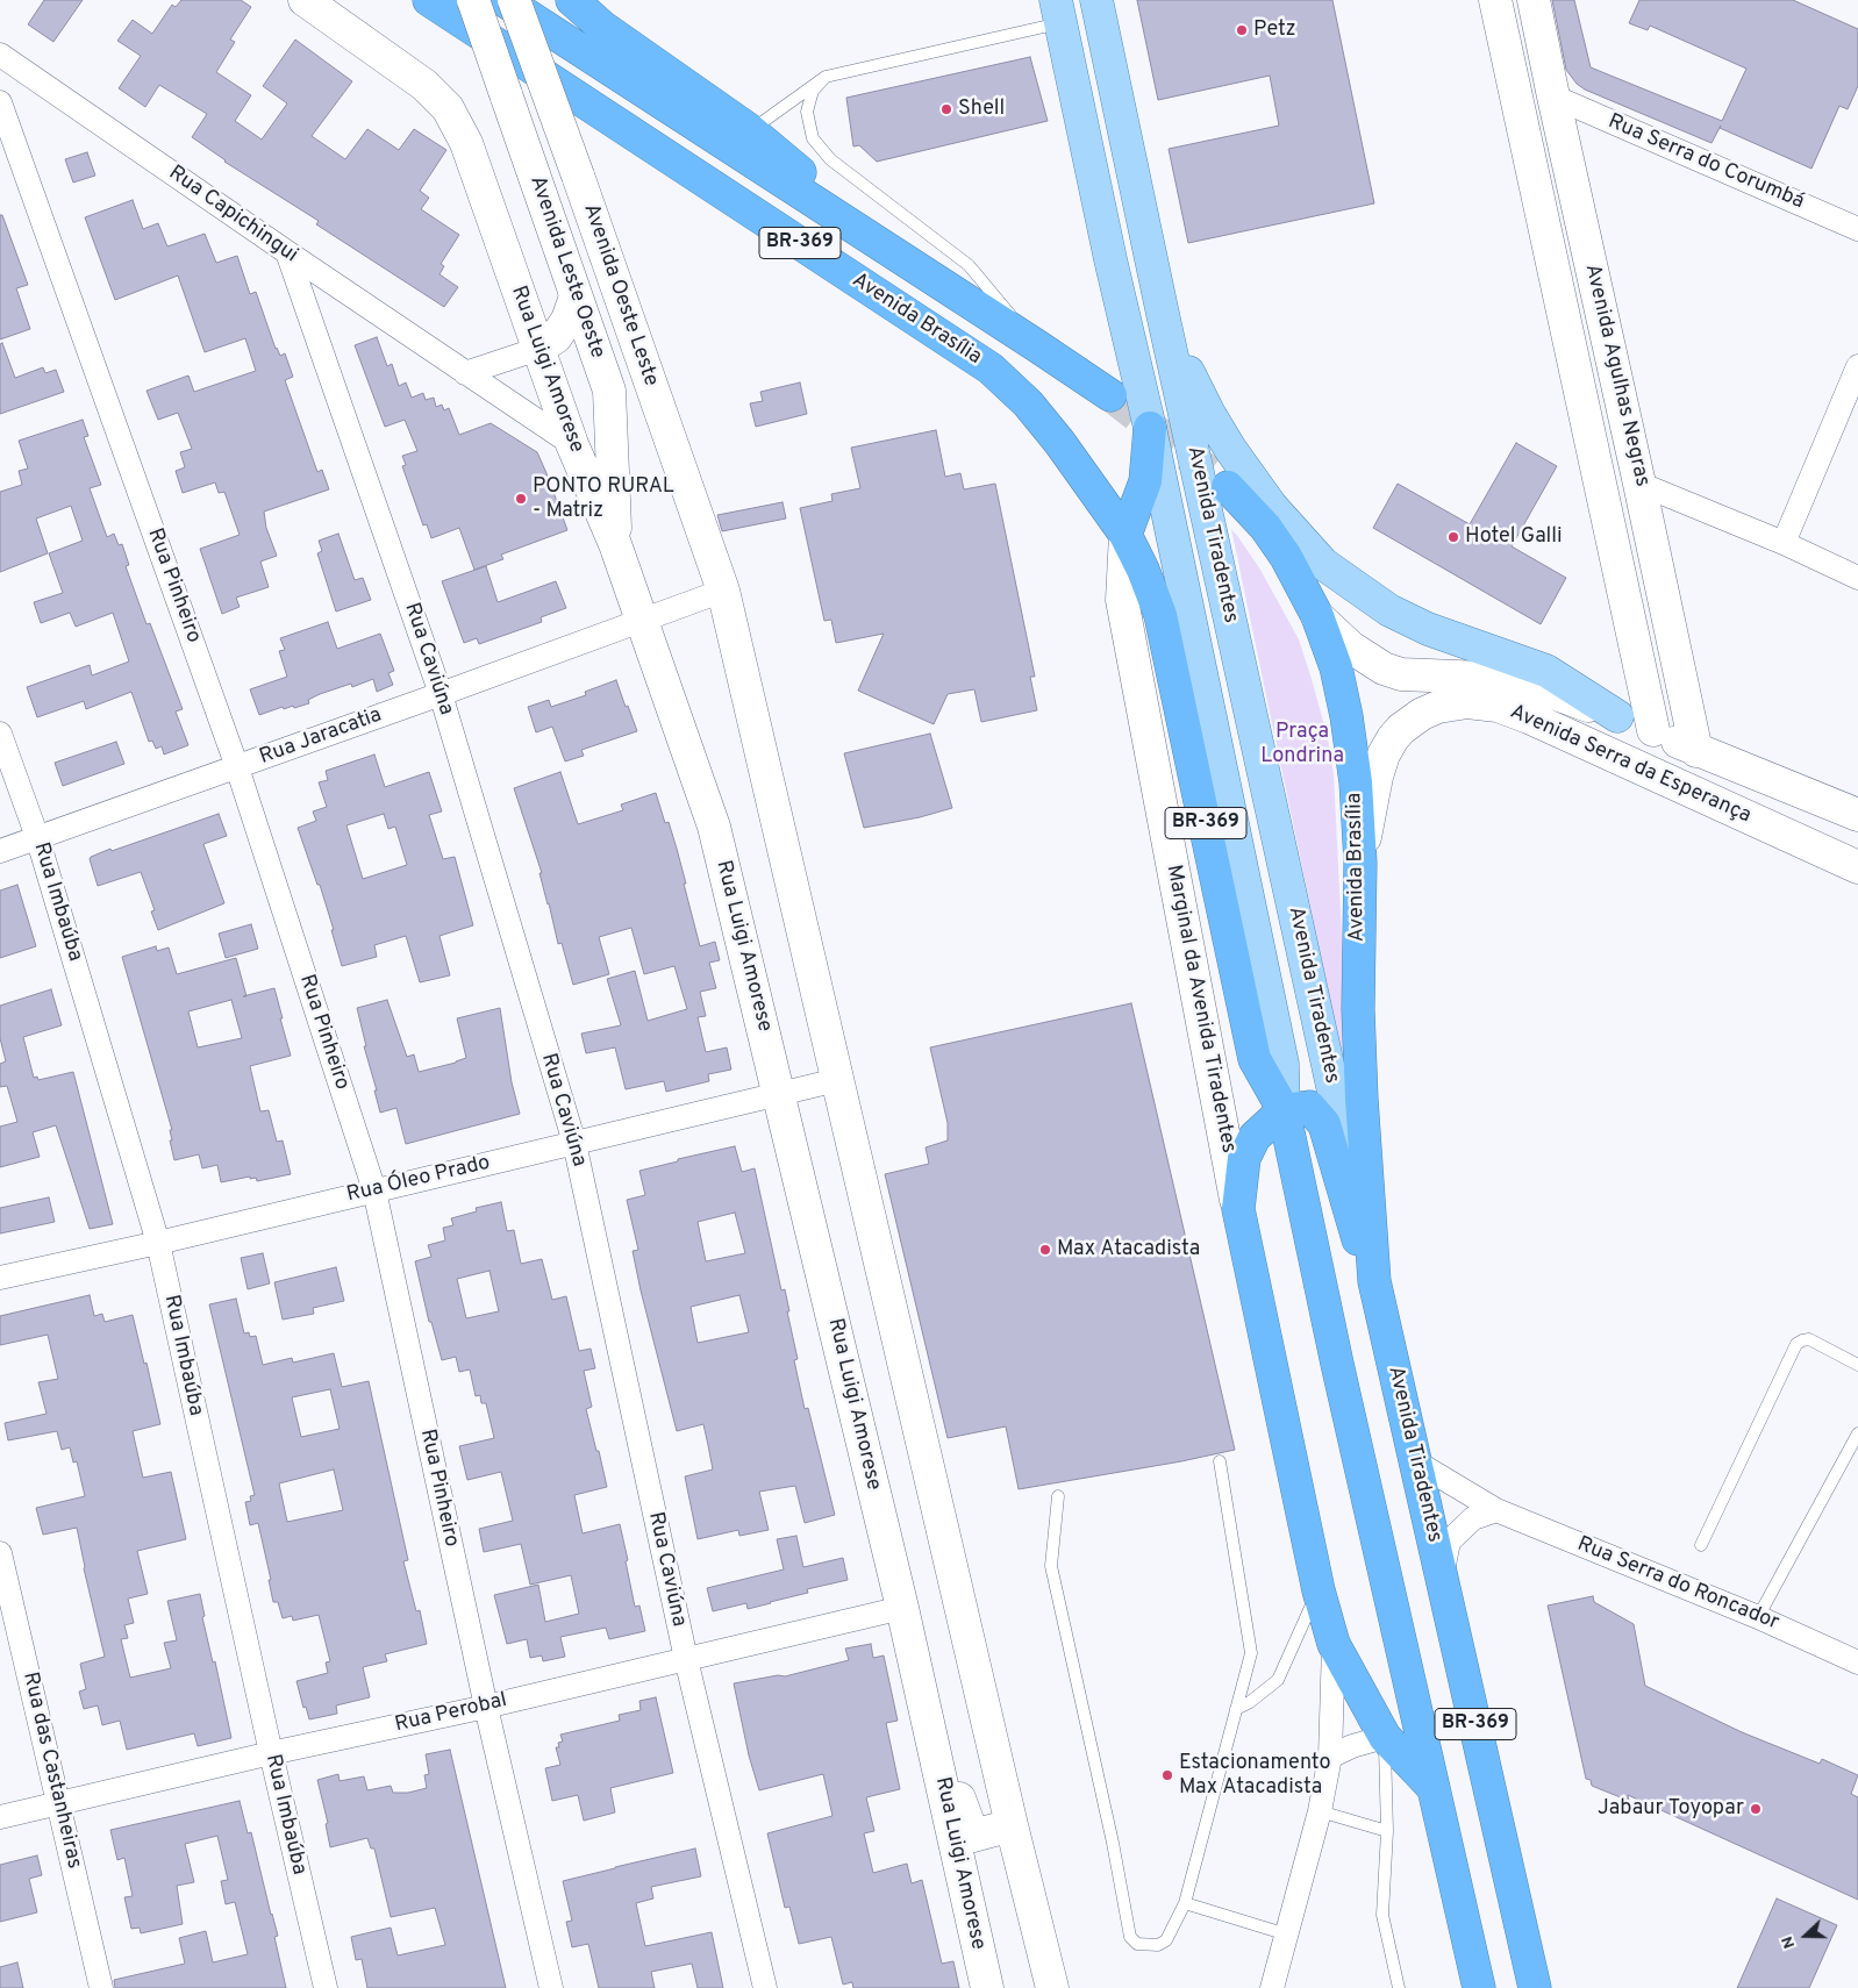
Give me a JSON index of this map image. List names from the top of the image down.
{
  "streets": {
    "highway": ["BR-369", "Avenida Brasília", "Avenida Tiradentes"],
    "street": [
      "Rua Serra do Corumbá",
      "Rua Capichingui",
      "Avenida Leste Oeste",
      "Avenida Oeste Leste",
      "Rua Luigi Amorese",
      "Avenida Agulhas Negras",
      "Rua Pinheiro",
      "Rua Caviúna",
      "Rua Jaracatia",
      "Avenida Serra da Esperança",
      "Rua Imbaúba",
      "Marginal da Avenida Tiradentes",
      "Rua Óleo Prado",
      "Rua Serra do Roncador",
      "Rua Perobal",
      "Rua das Castanheiras"
    ]
  },
  "crossings": [
    ["Rua Serra do Corumbá", "Avenida Agulhas Negras"],
    ["Rua Capichingui", "Rua Luigi Amorese"],
    ["Rua Capichingui", "Rua Caviúna"],
    ["BR-369", "Avenida Brasília"],
    ["BR-369", "Avenida Tiradentes"],
    ["BR-369", "Marginal da Avenida Tiradentes"],
    ["Avenida Leste Oeste", "Rua Luigi Amorese"],
    ["Avenida Oeste Leste", "Rua Jaracatia"],
    ["Avenida Brasília", "Avenida Tiradentes"],
    ["Avenida Brasília", "Avenida Serra da Esperança"],
    ["Avenida Brasília", "Marginal da Avenida Tiradentes"],
    ["Rua Luigi Amorese", "Rua Jaracatia"],
    ["Rua Luigi Amorese", "Rua Óleo Prado"],
    ["Rua Luigi Amorese", "Rua Perobal"],
    ["Avenida Agulhas Negras", "Avenida Serra da Esperança"],
    ["Avenida Tiradentes", "Rua Serra do Roncador"],
    ["Rua Pinheiro", "Rua Jaracatia"],
    ["Rua Pinheiro", "Rua Óleo Prado"],
    ["Rua Pinheiro", "Rua Perobal"],
    ["Rua Caviúna", "Rua Jaracatia"],
    ["Rua Caviúna", "Rua Óleo Prado"],
    ["Rua Caviúna", "Rua Perobal"],
    ["Rua Jaracatia", "Rua Imbaúba"],
    ["Rua Imbaúba", "Rua Óleo Prado"],
    ["Rua Imbaúba", "Rua Perobal"],
    ["Rua Perobal", "Rua das Castanheiras"]
  ],
  "parks": ["Praça Londrina"],
  "places": [
    "Petz",
    "Shell",
    "PONTO RURAL - Matriz",
    "Hotel Galli",
    "Max Atacadista",
    "Estacionamento Max Atacadista",
    "Jabaur Toyopar"
  ],
  "north": "left"
}
